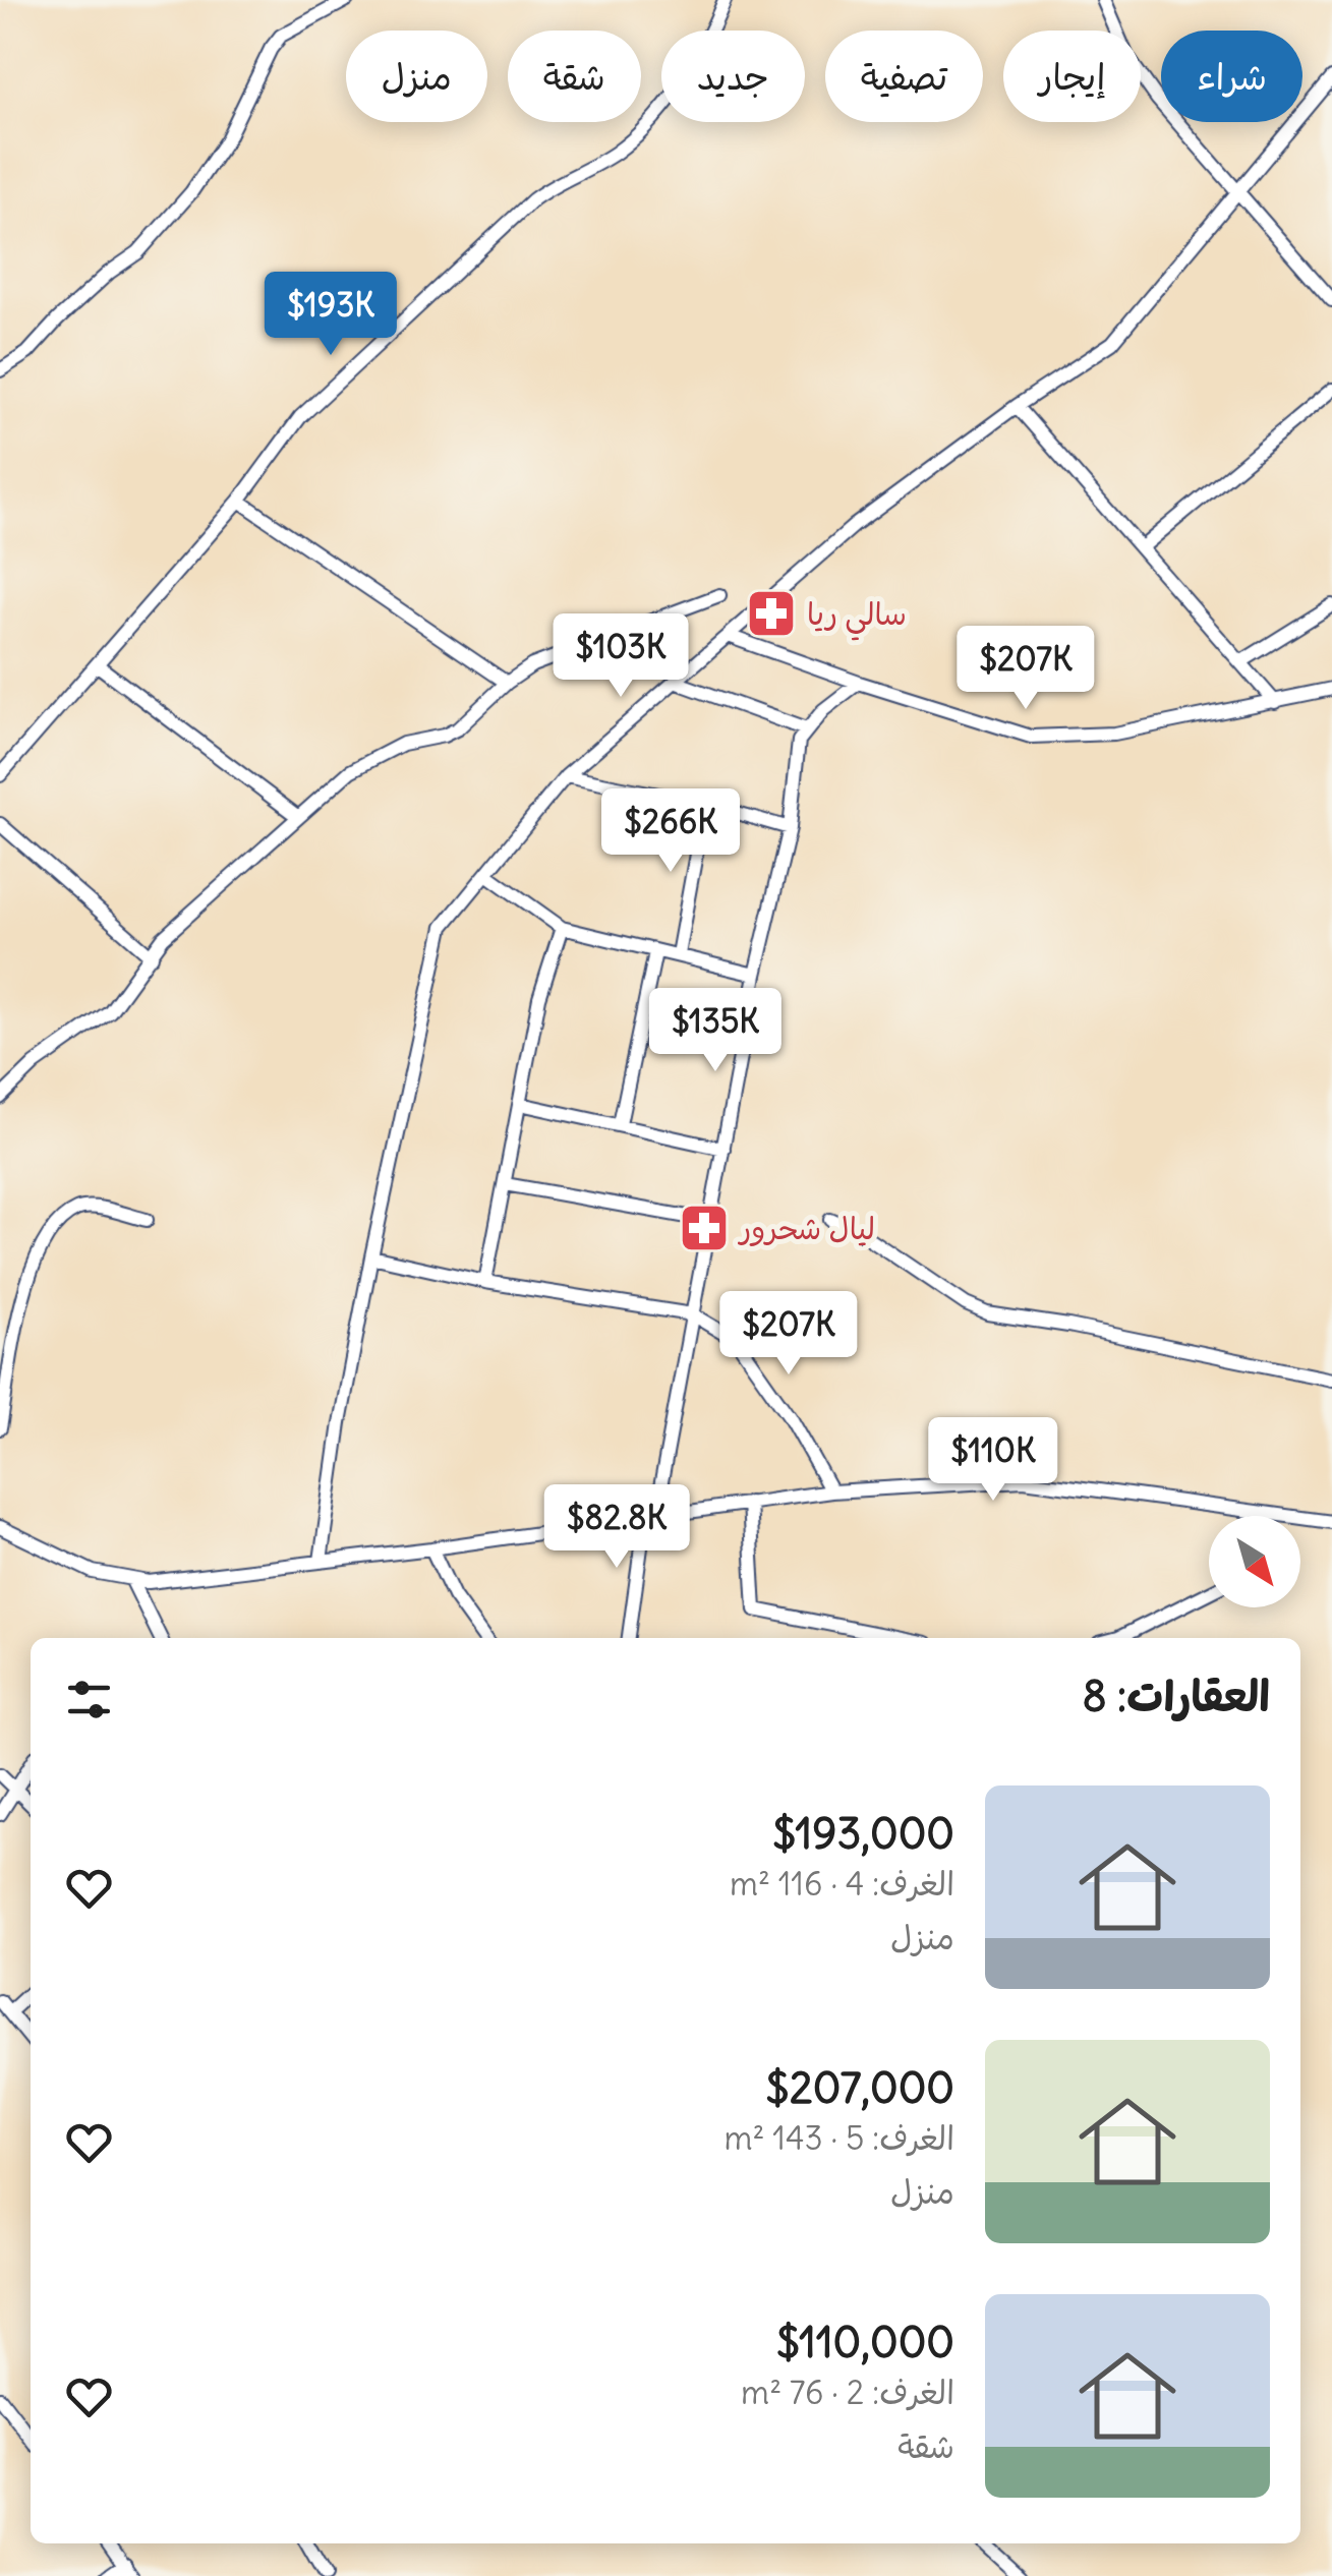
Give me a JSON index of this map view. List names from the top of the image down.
{
  "places": {
    "pharmacy": ["سالي ريا", "ليال شحرور"]
  },
  "north": "bottom right",
  "page": {
    "chip": [
      "شراء",
      "إيجار",
      "تصفية",
      "جديد",
      "شقة",
      "منزل"
    ],
    "price": [
      "$193K",
      "$103K",
      "$207K",
      "$266K",
      "$135K",
      "$207K",
      "$110K",
      "$82.8K"
    ],
    "heading": "العقارات: 8",
    "list": [
      {
        "name": "$193,000",
        "note": "الغرف: 4 · 116 m² · منزل"
      },
      {
        "name": "$207,000",
        "note": "الغرف: 5 · 143 m² · منزل"
      },
      {
        "name": "$110,000",
        "note": "الغرف: 2 · 76 m² · شقة"
      }
    ]
  }
}
